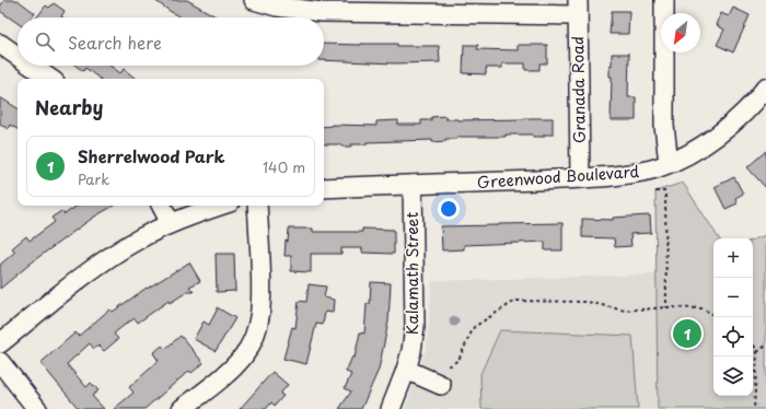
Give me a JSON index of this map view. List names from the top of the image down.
{
  "streets": {
    "street": ["Granada Road", "Greenwood Boulevard", "Kalamath Street"]
  },
  "crossings": [
    ["Granada Road", "Greenwood Boulevard"],
    ["Greenwood Boulevard", "Kalamath Street"]
  ],
  "north": "bottom left",
  "page": {
    "search": "Search here",
    "heading": "Nearby",
    "list": [
      {
        "mark": "1",
        "name": "Sherrelwood Park",
        "note": "Park",
        "value": "140 m"
      }
    ],
    "map_buttons": ["+", "−"],
    "pins": "1"
  }
}
